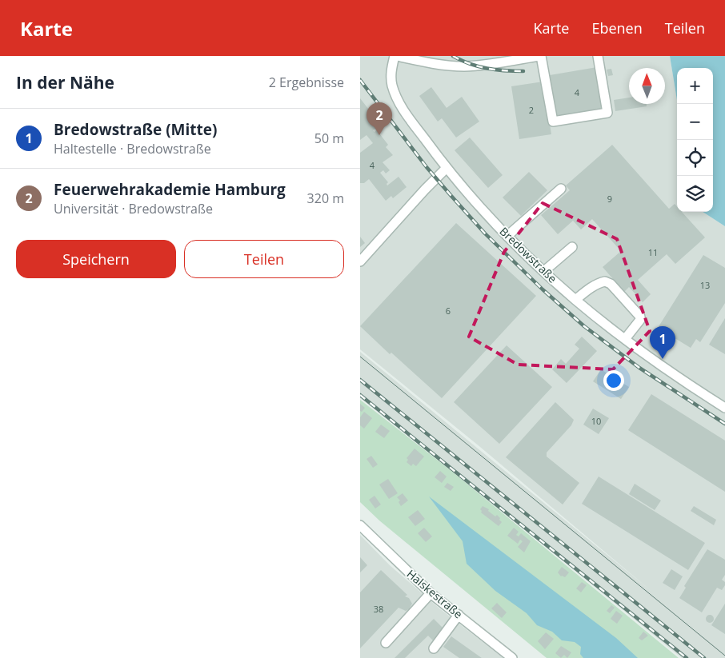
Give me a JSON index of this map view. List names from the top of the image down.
{
  "streets": {
    "street": ["Bredowstraße", "Halskestraße"]
  },
  "house_numbers": [
    "4",
    "2",
    "4",
    "9",
    "11",
    "13",
    "6",
    "10",
    "38"
  ],
  "north": "top",
  "page": {
    "header": "Karte",
    "nav": ["Karte", "Ebenen", "Teilen"],
    "heading": ["In der Nähe", "2 Ergebnisse"],
    "map_buttons": ["+", "−"],
    "pins": ["2", "1"],
    "list": [
      {
        "mark": "1",
        "name": "Bredowstraße (Mitte)",
        "note": "Haltestelle · Bredowstraße",
        "value": "50 m"
      },
      {
        "mark": "2",
        "name": "Feuerwehrakademie Hamburg",
        "note": "Universität · Bredowstraße",
        "value": "320 m"
      }
    ],
    "buttons": ["Speichern", "Teilen"]
  }
}
